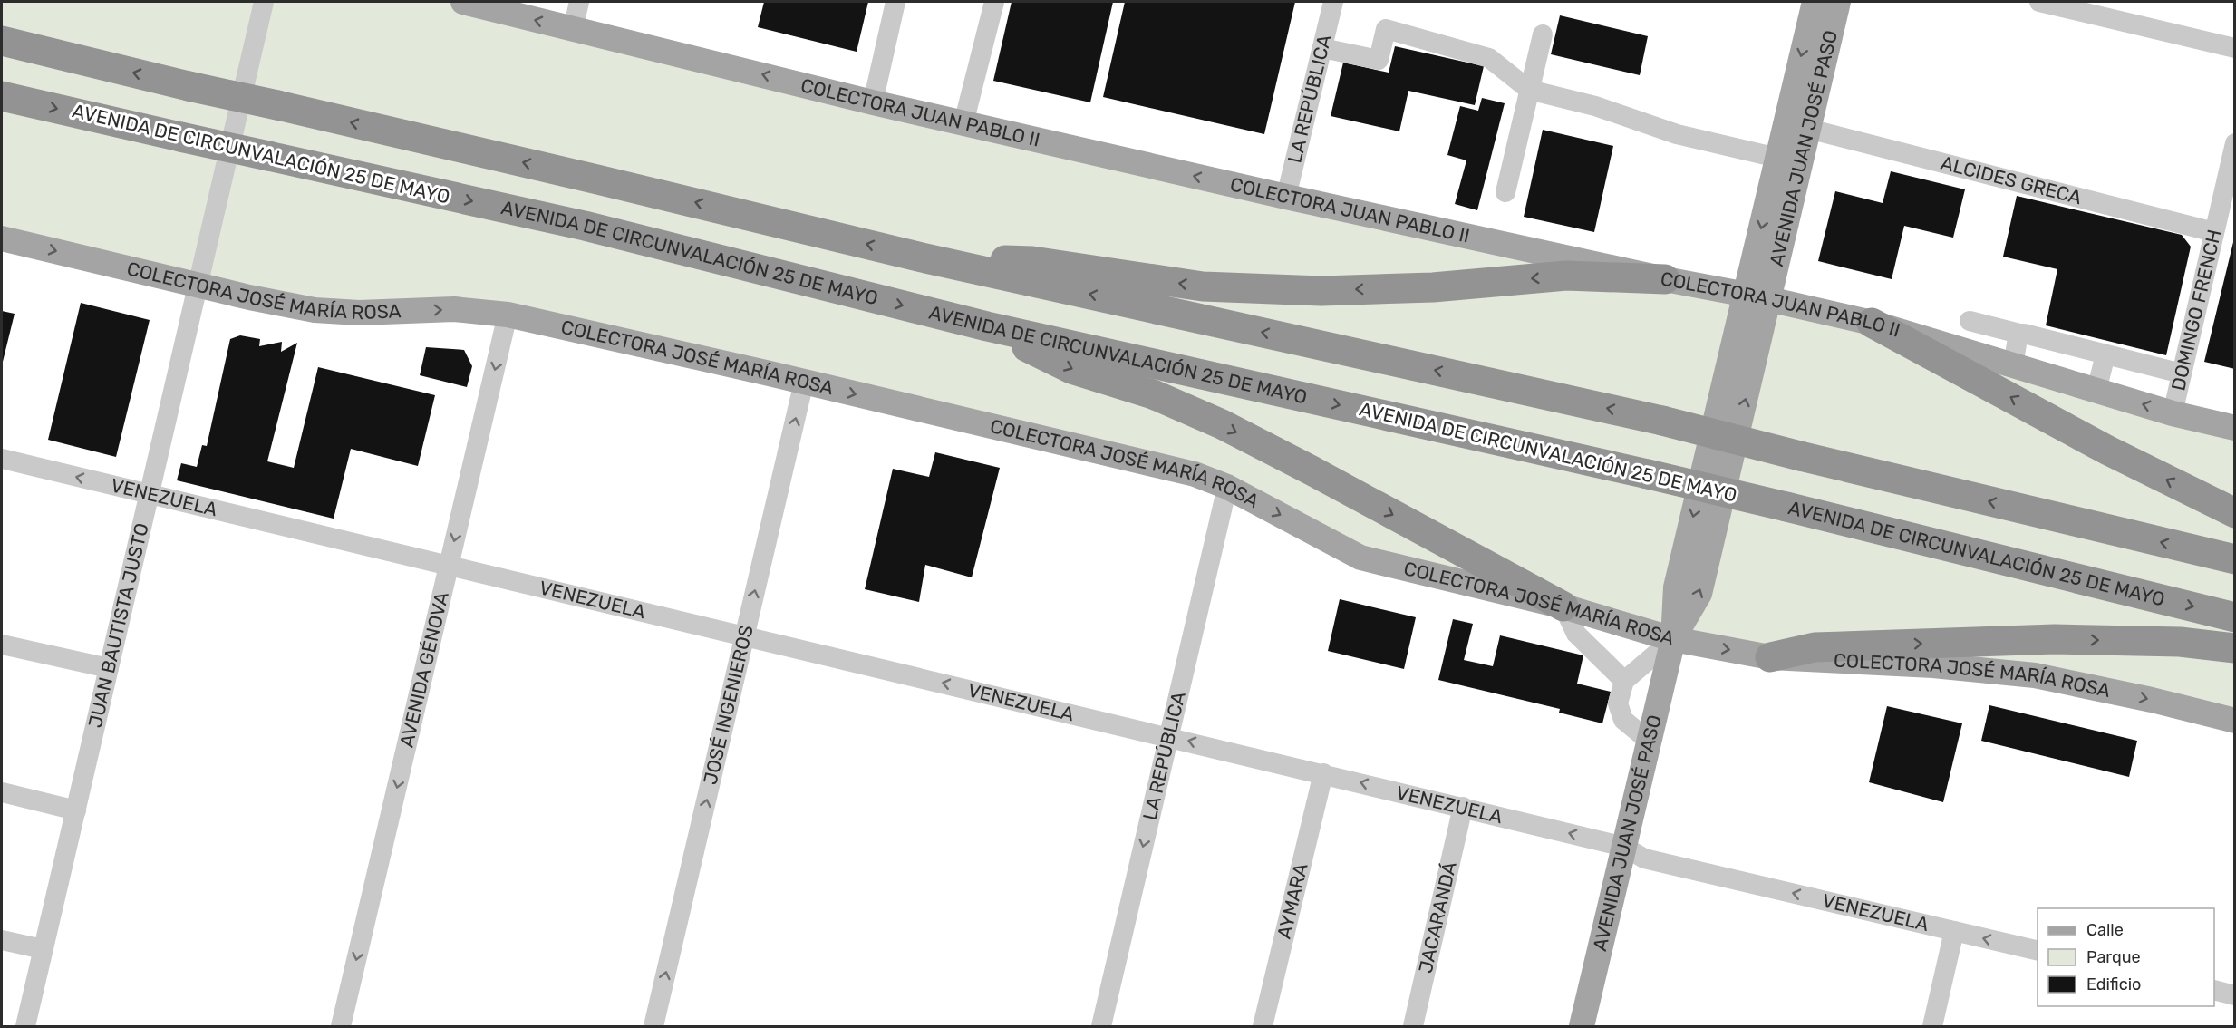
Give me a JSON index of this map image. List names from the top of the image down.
{
  "streets": {
    "highway": ["AVENIDA DE CIRCUNVALACIÓN 25 DE MAYO"],
    "main road": ["COLECTORA JUAN PABLO II", "AVENIDA JUAN JOSÉ PASO", "COLECTORA JOSÉ MARÍA ROSA"],
    "street": [
      "LA REPÚBLICA",
      "ALCIDES GRECA",
      "DOMINGO FRENCH",
      "VENEZUELA",
      "JUAN BAUTISTA JUSTO",
      "AVENIDA GÉNOVA",
      "JOSÉ INGENIEROS",
      "AYMARA",
      "JACARANDÁ"
    ]
  },
  "crossings": [
    ["LA REPÚBLICA", "COLECTORA JUAN PABLO II"],
    ["LA REPÚBLICA", "COLECTORA JOSÉ MARÍA ROSA"],
    ["LA REPÚBLICA", "VENEZUELA"],
    ["COLECTORA JUAN PABLO II", "AVENIDA JUAN JOSÉ PASO"],
    ["COLECTORA JUAN PABLO II", "DOMINGO FRENCH"],
    ["AVENIDA JUAN JOSÉ PASO", "ALCIDES GRECA"],
    ["AVENIDA JUAN JOSÉ PASO", "COLECTORA JOSÉ MARÍA ROSA"],
    ["AVENIDA JUAN JOSÉ PASO", "VENEZUELA"],
    ["ALCIDES GRECA", "DOMINGO FRENCH"],
    ["COLECTORA JOSÉ MARÍA ROSA", "JUAN BAUTISTA JUSTO"],
    ["COLECTORA JOSÉ MARÍA ROSA", "AVENIDA GÉNOVA"],
    ["COLECTORA JOSÉ MARÍA ROSA", "JOSÉ INGENIEROS"],
    ["VENEZUELA", "JUAN BAUTISTA JUSTO"],
    ["VENEZUELA", "AVENIDA GÉNOVA"],
    ["VENEZUELA", "JOSÉ INGENIEROS"],
    ["VENEZUELA", "AYMARA"],
    ["VENEZUELA", "JACARANDÁ"]
  ],
  "one_way": [
    "LA REPÚBLICA",
    "COLECTORA JUAN PABLO II",
    "COLECTORA JOSÉ MARÍA ROSA",
    "VENEZUELA",
    "AVENIDA GÉNOVA",
    "JOSÉ INGENIEROS"
  ],
  "legend": ["Calle", "Parque", "Edificio"]
}
